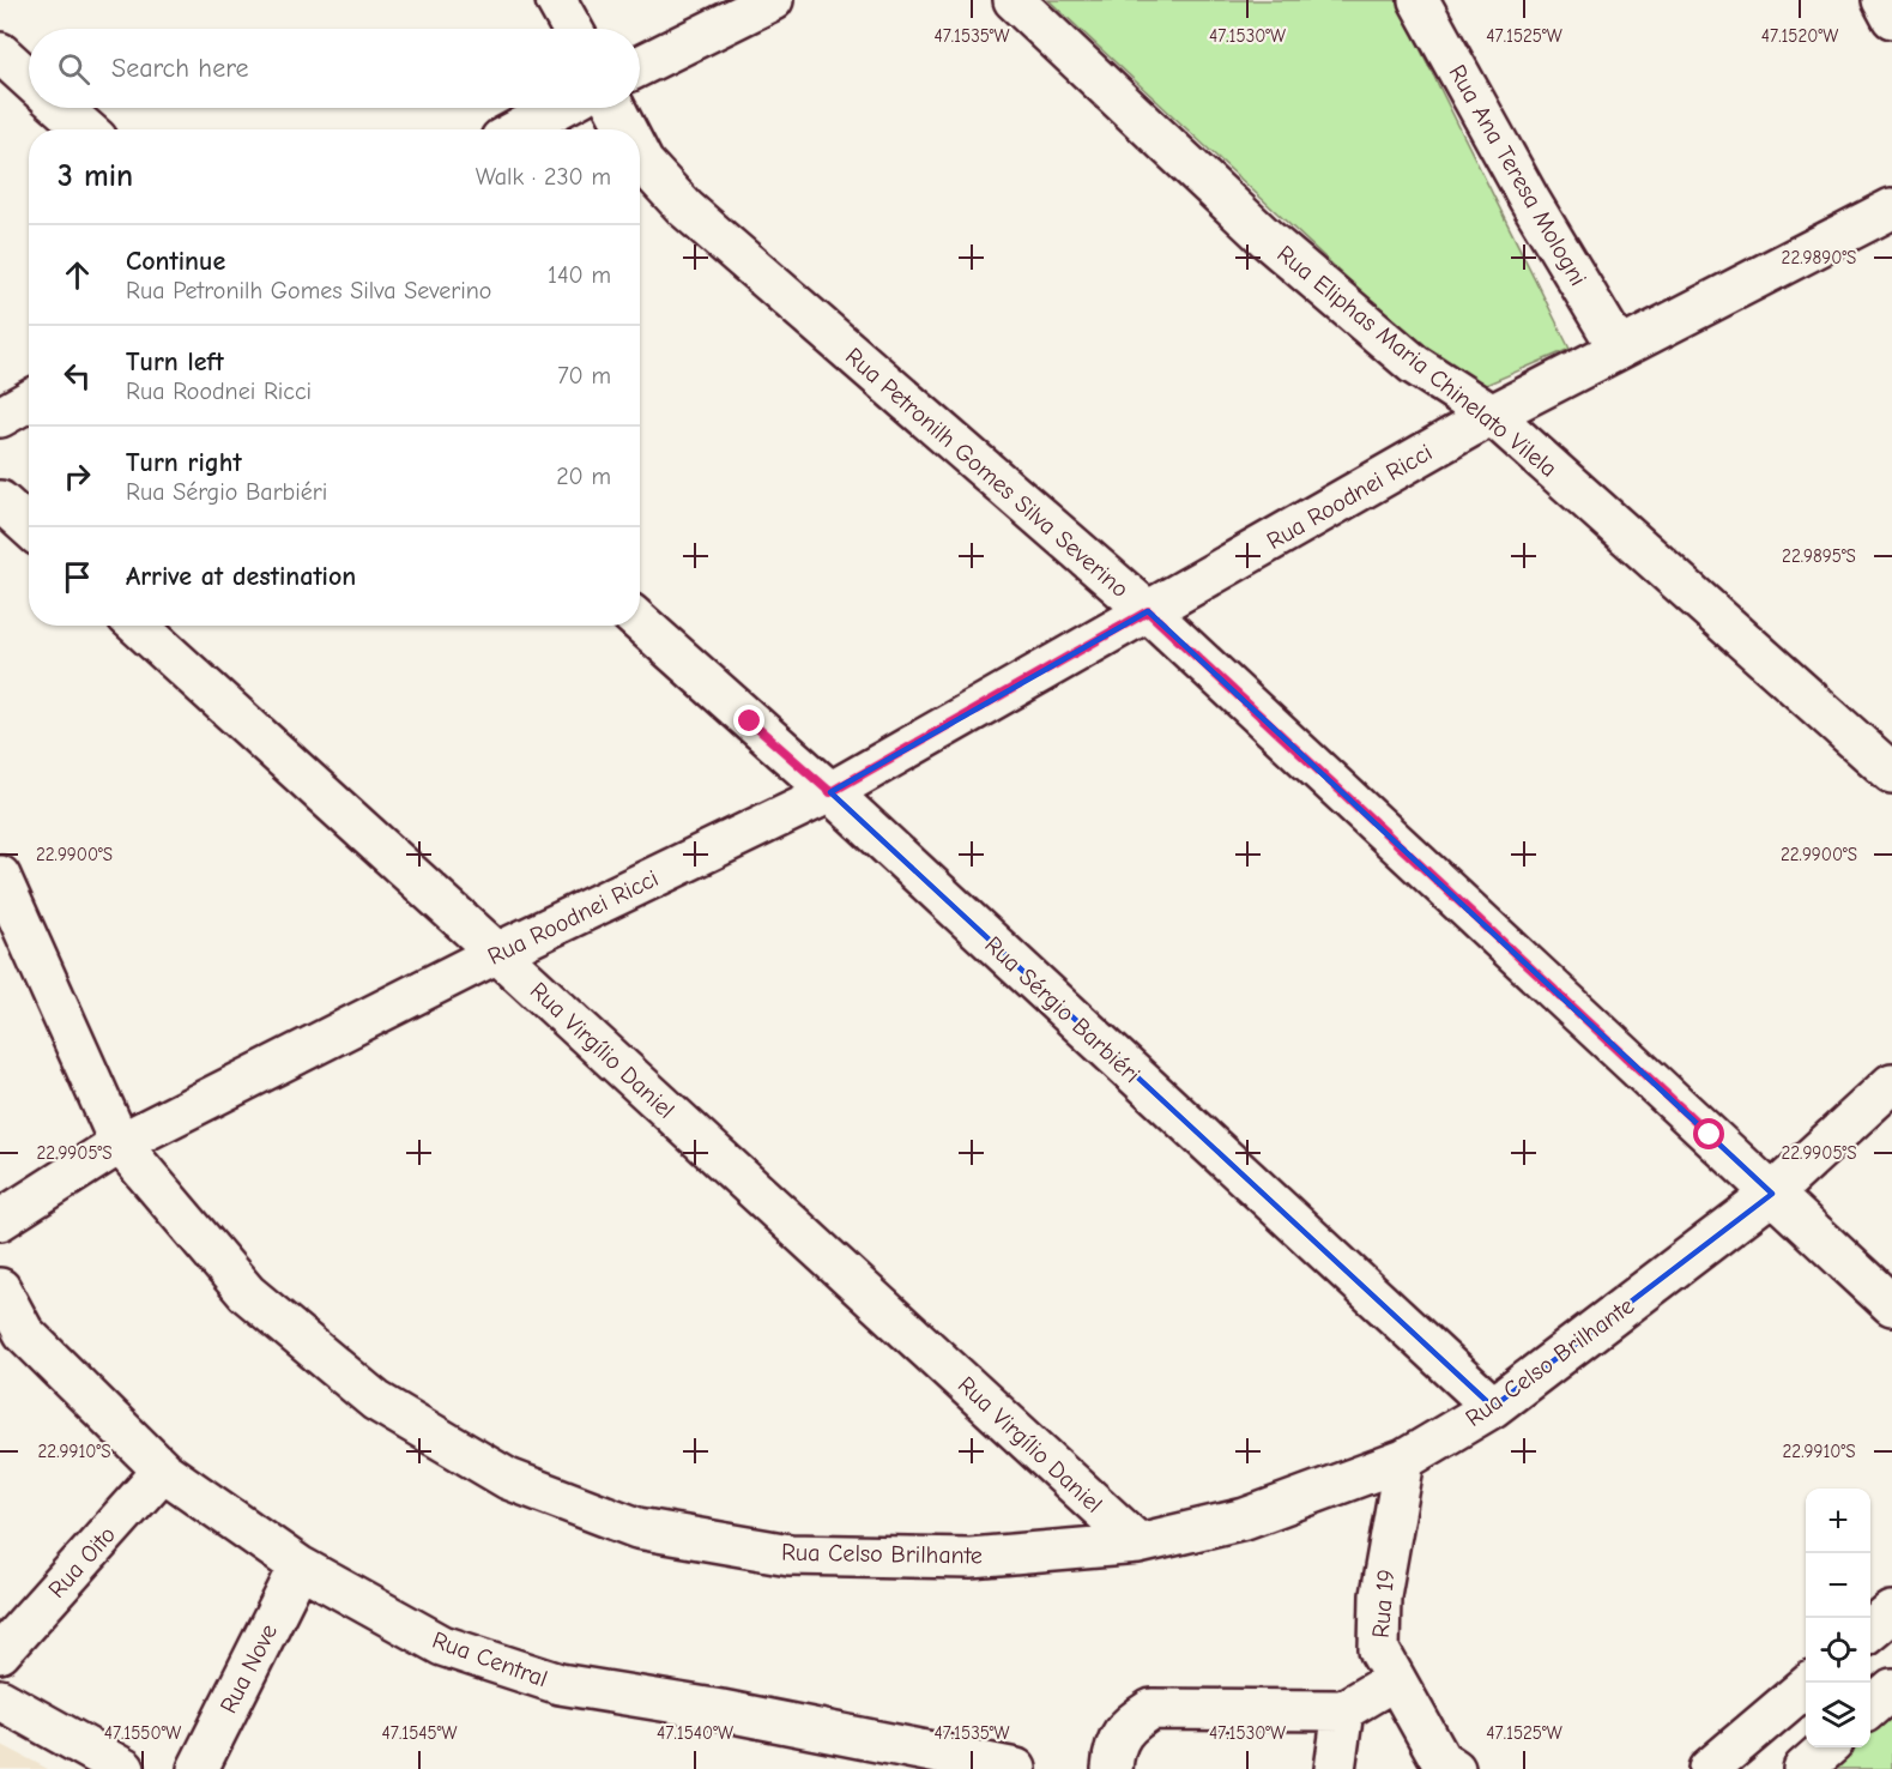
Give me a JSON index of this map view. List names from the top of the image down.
{
  "streets": {
    "street": [
      "Rua Ana Teresa Mologni",
      "Rua Eliphas Maria Chinelato Vilela",
      "Rua Petronilh Gomes Silva Severino",
      "Rua Roodnei Ricci",
      "Rua Sérgio Barbiéri",
      "Rua Virgílio Daniel",
      "Rua Celso Brilhante",
      "Rua Oito",
      "Rua 19",
      "Rua Central",
      "Rua Nove"
    ]
  },
  "crossings": [
    ["Rua Ana Teresa Mologni", "Rua Roodnei Ricci"],
    ["Rua Eliphas Maria Chinelato Vilela", "Rua Roodnei Ricci"],
    ["Rua Petronilh Gomes Silva Severino", "Rua Roodnei Ricci"],
    ["Rua Petronilh Gomes Silva Severino", "Rua Celso Brilhante"],
    ["Rua Roodnei Ricci", "Rua Sérgio Barbiéri"],
    ["Rua Roodnei Ricci", "Rua Virgílio Daniel"],
    ["Rua Roodnei Ricci", "Rua Celso Brilhante"],
    ["Rua Sérgio Barbiéri", "Rua Celso Brilhante"],
    ["Rua Virgílio Daniel", "Rua Celso Brilhante"],
    ["Rua Celso Brilhante", "Rua 19"],
    ["Rua Oito", "Rua Central"],
    ["Rua Central", "Rua Nove"]
  ],
  "page": {
    "search": "Search here",
    "heading": ["3 min", "Walk · 230 m"],
    "list": [
      ["Continue", "Rua Petronilh Gomes Silva Severino", "140 m"],
      ["Turn left", "Rua Roodnei Ricci", "70 m"],
      ["Turn right", "Rua Sérgio Barbiéri", "20 m"],
      "Arrive at destination"
    ],
    "map_buttons": ["+", "−"]
  },
  "coordinates": [
    "47.1535°W",
    "47.1530°W",
    "47.1525°W",
    "47.1520°W",
    "22.9890°S",
    "22.9895°S",
    "22.9900°S",
    "22.9905°S",
    "22.9910°S",
    "47.1550°W",
    "47.1545°W",
    "47.1540°W"
  ]
}
